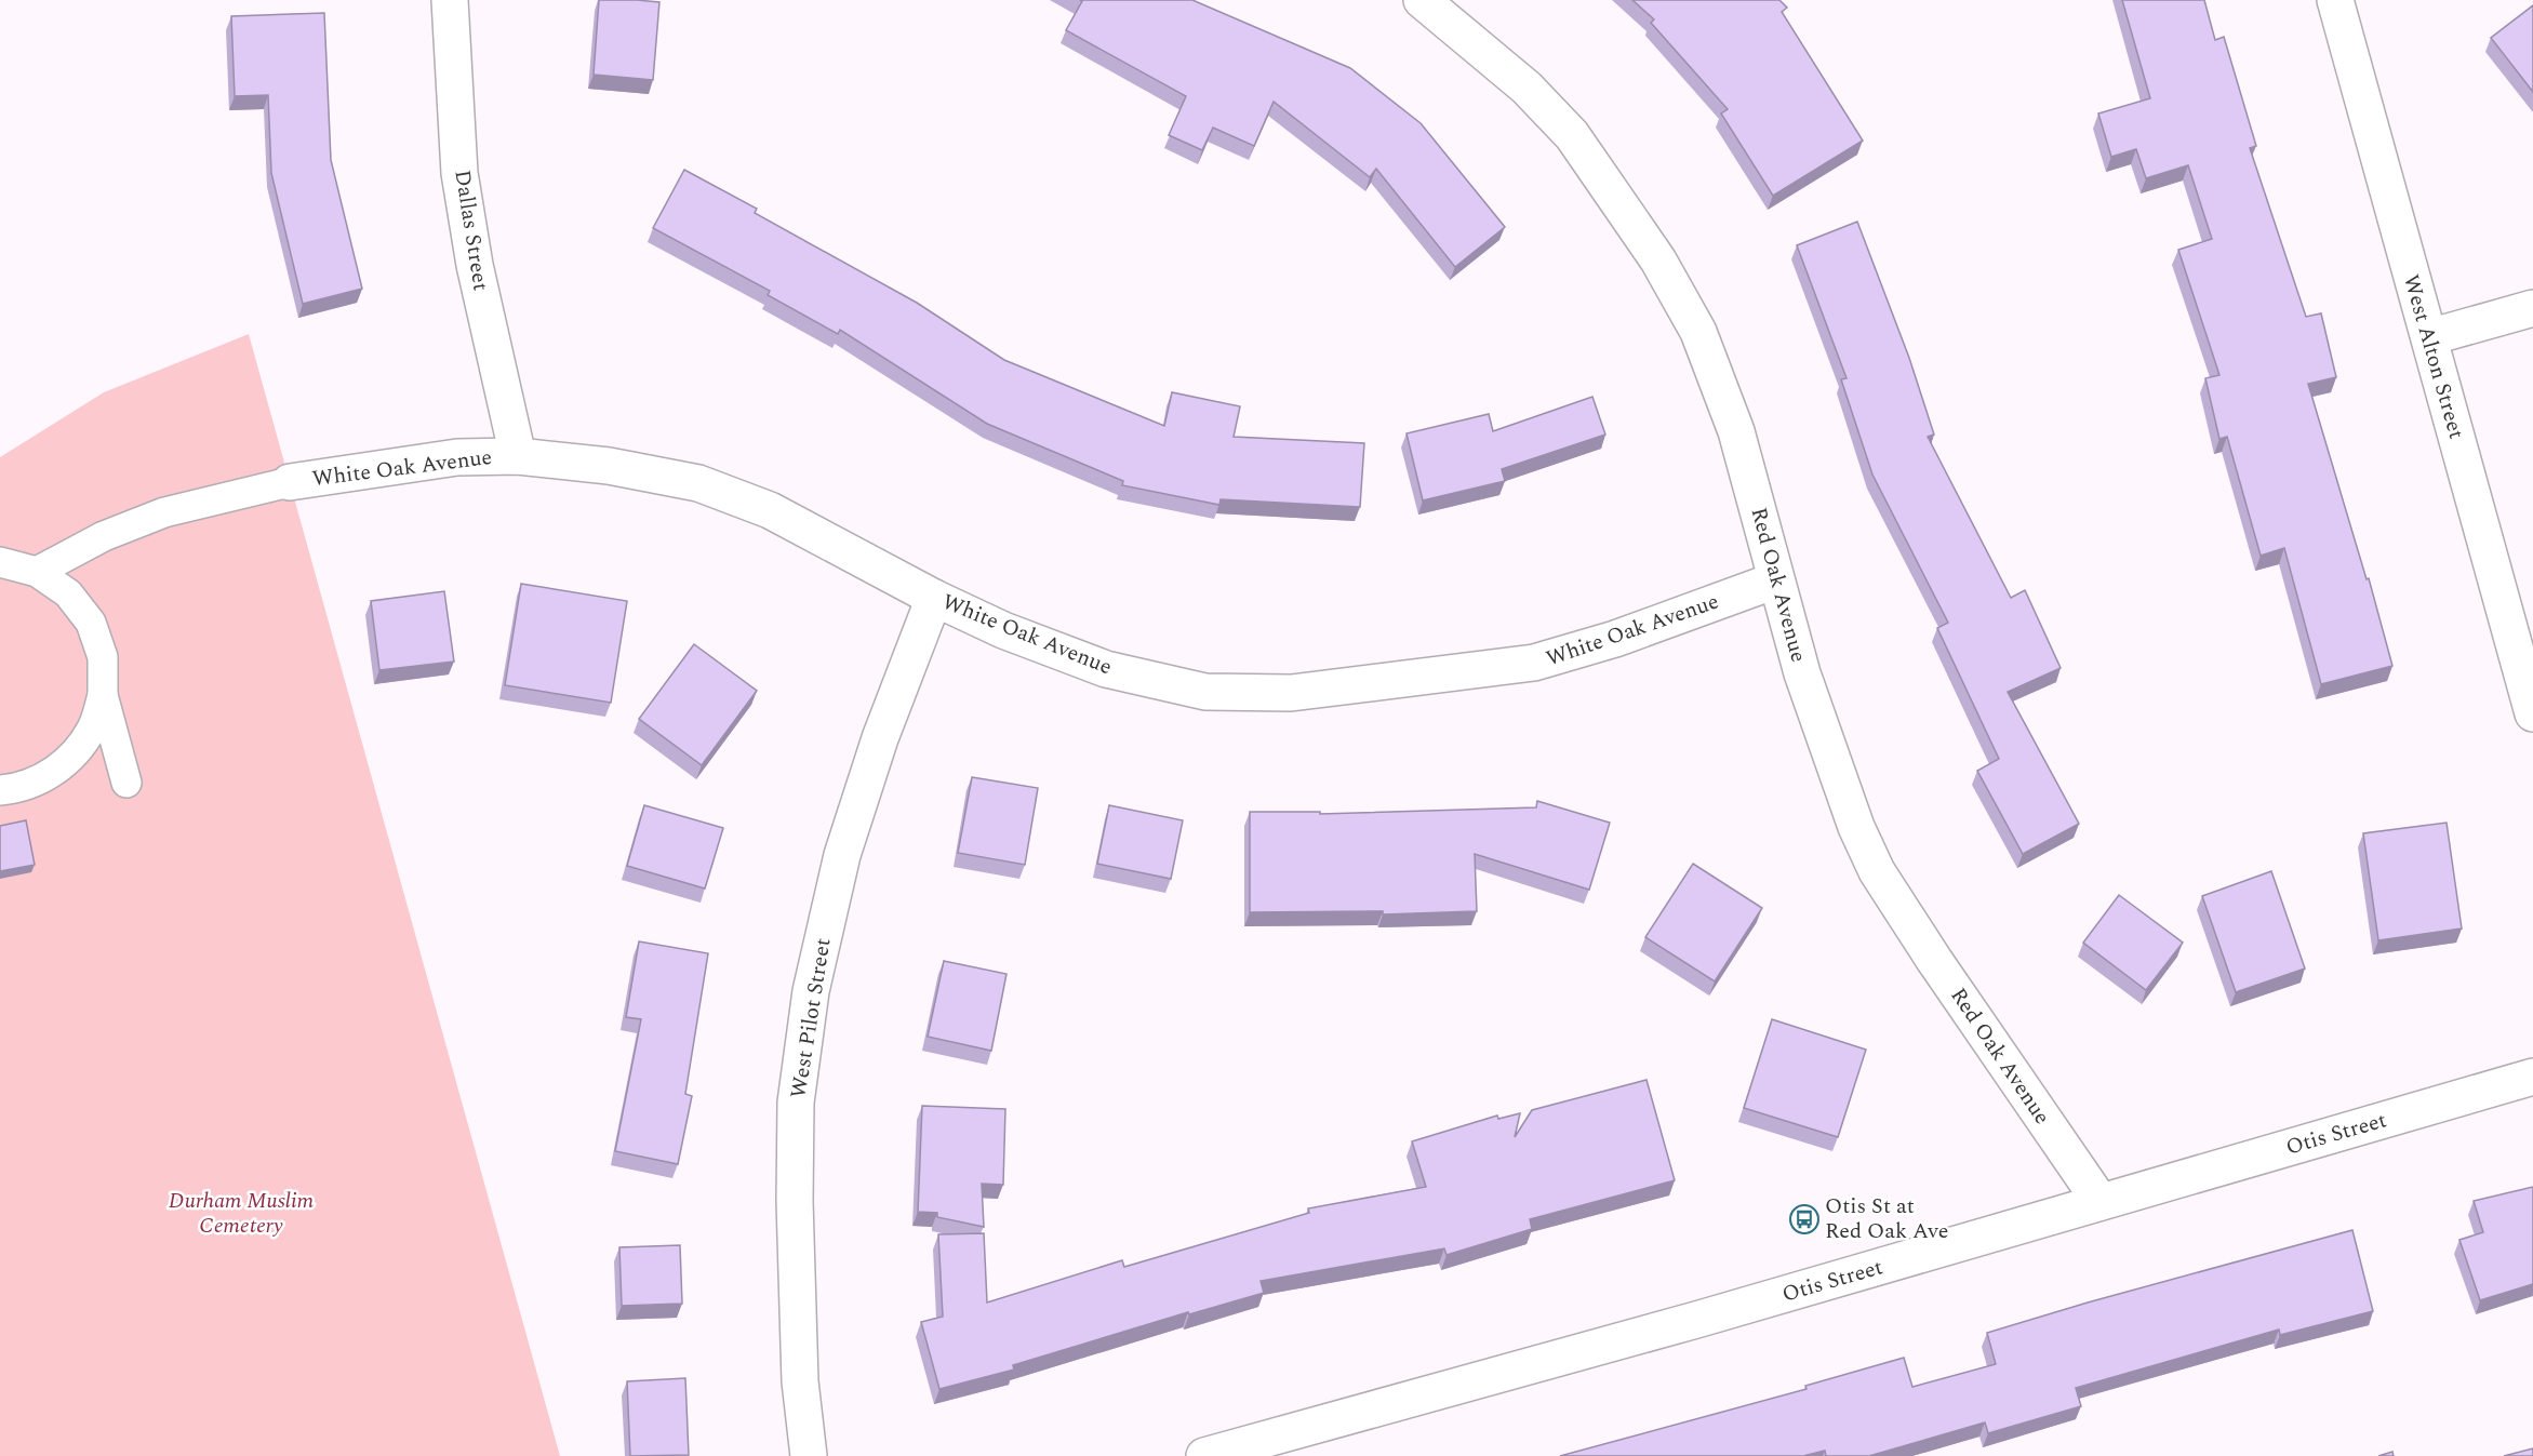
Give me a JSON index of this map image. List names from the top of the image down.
{
  "streets": {
    "street": [
      "Dallas Street",
      "West Alton Street",
      "White Oak Avenue",
      "Red Oak Avenue",
      "West Pilot Street",
      "Otis Street"
    ]
  },
  "crossings": [
    ["Dallas Street", "White Oak Avenue"],
    ["White Oak Avenue", "Red Oak Avenue"],
    ["White Oak Avenue", "West Pilot Street"],
    ["Red Oak Avenue", "Otis Street"]
  ],
  "parks": ["Durham Muslim Cemetery"],
  "places": {
    "bus stop": ["Otis St at Red Oak Ave"]
  }
}
